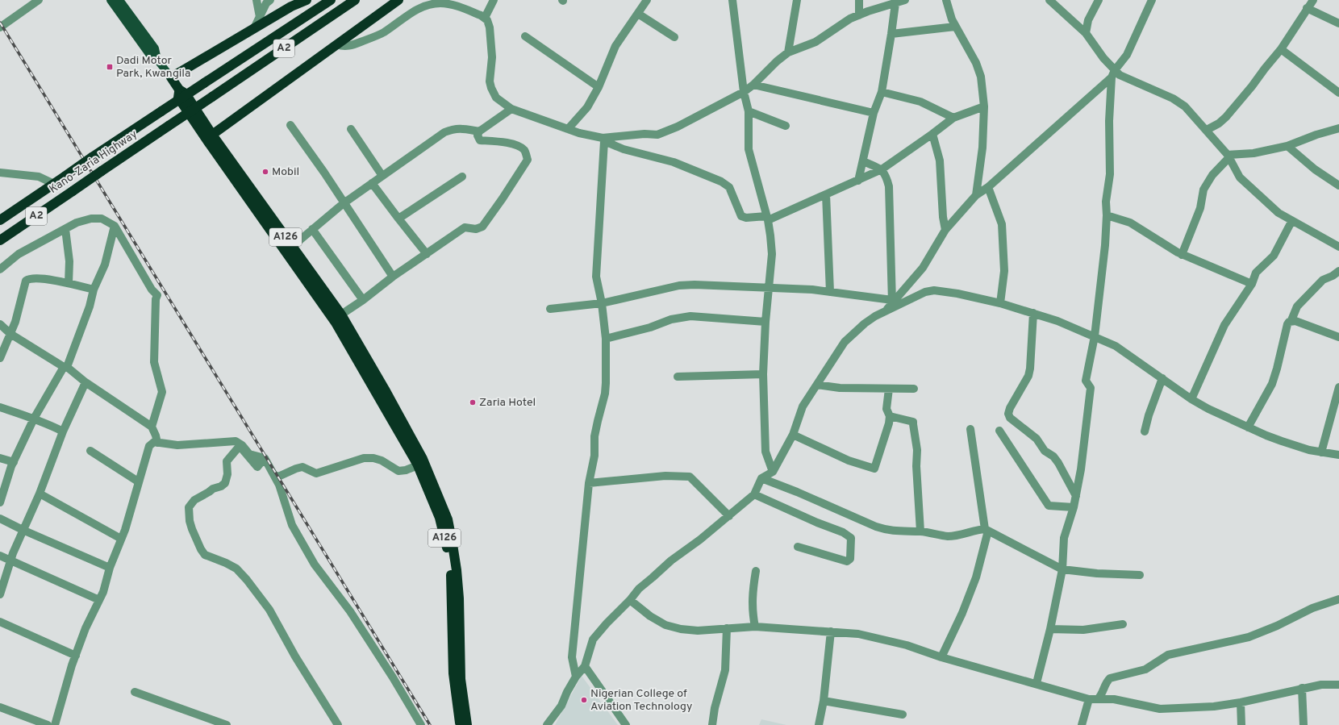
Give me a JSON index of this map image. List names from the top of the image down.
{
  "streets": {
    "highway": ["A2", "Kano-Zaria Highway", "A126"]
  },
  "crossings": [
    ["A2", "Kano-Zaria Highway"]
  ],
  "places": {
    "transit": ["Dadi Motor Park, Kwangila"],
    "other": ["Mobil", "Zaria Hotel", "Nigerian College of Aviation Technology"]
  }
}
